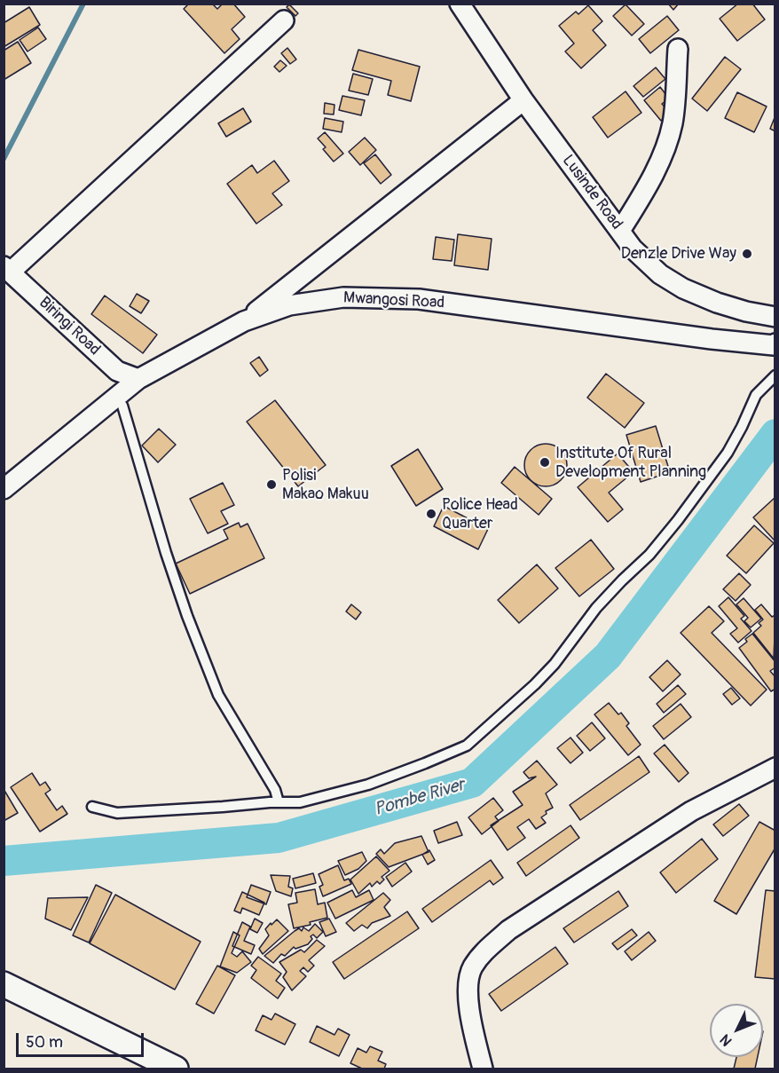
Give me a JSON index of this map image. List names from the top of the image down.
{
  "streets": {
    "street": ["Lusinde Road", "Mwangosi Road", "Biringi Road"]
  },
  "crossings": [
    ["Mwangosi Road", "Biringi Road"]
  ],
  "water": ["Pombe River"],
  "places": [
    "Denzle Drive Way",
    "Institute Of Rural Development Planning",
    "Polisi Makao Makuu",
    "Police Head Quarter"
  ],
  "scale_bar": "50 m",
  "north": "bottom left"
}
